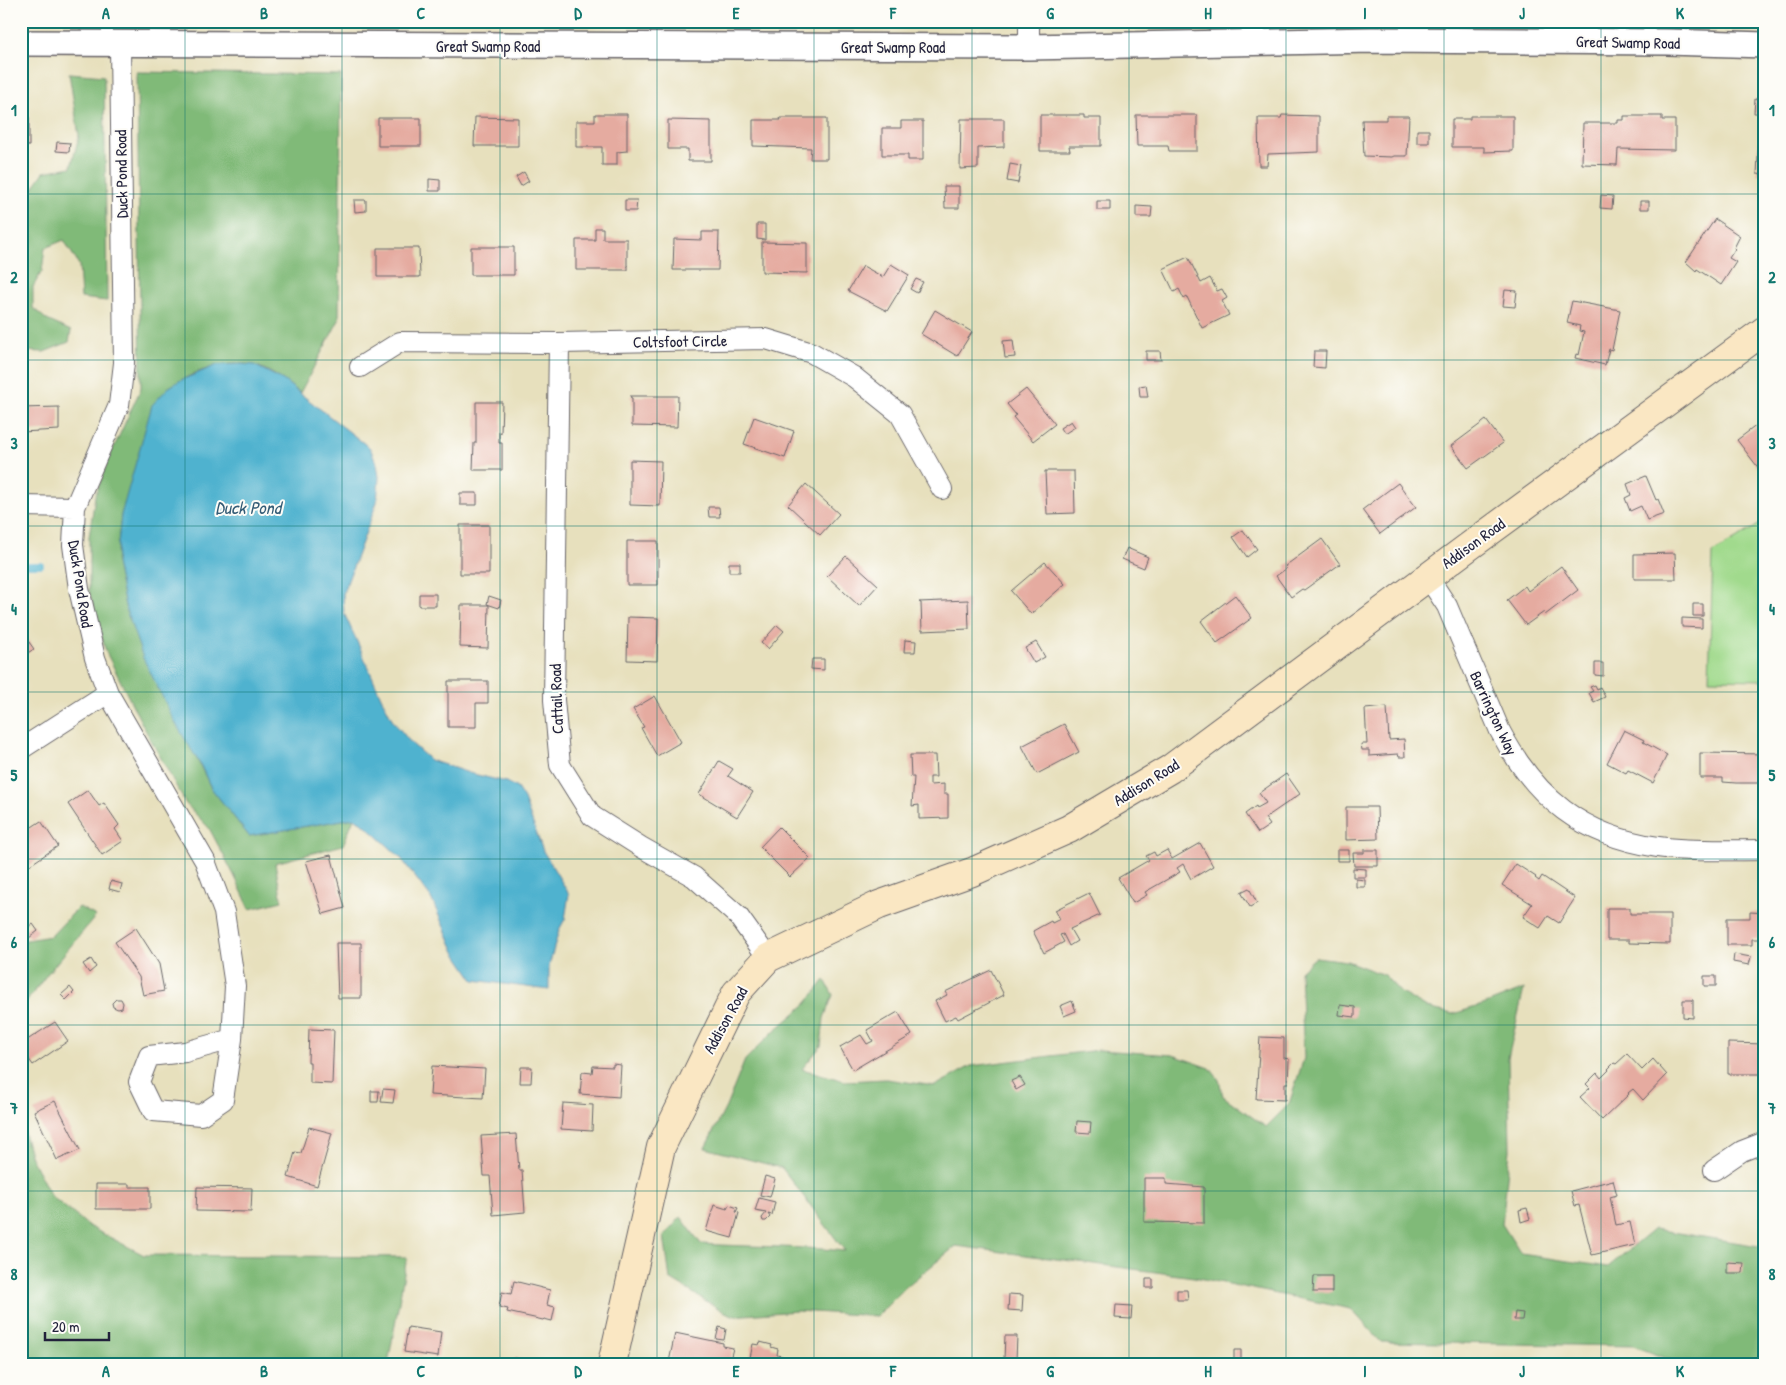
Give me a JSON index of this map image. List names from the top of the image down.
{
  "streets": {
    "main road": ["Addison Road"],
    "street": [
      "Great Swamp Road",
      "Duck Pond Road",
      "Coltsfoot Circle",
      "Cattail Road",
      "Barrington Way"
    ]
  },
  "crossings": [
    ["Great Swamp Road", "Duck Pond Road"],
    ["Coltsfoot Circle", "Cattail Road"],
    ["Addison Road", "Cattail Road"],
    ["Addison Road", "Barrington Way"]
  ],
  "water": ["Duck Pond"],
  "scale_bar": "20 m",
  "grid": {
    "columns": [
      "A",
      "B",
      "C",
      "D",
      "E",
      "F",
      "G",
      "H",
      "I",
      "J",
      "K"
    ],
    "rows": [
      "1",
      "2",
      "3",
      "4",
      "5",
      "6",
      "7",
      "8"
    ]
  }
}
